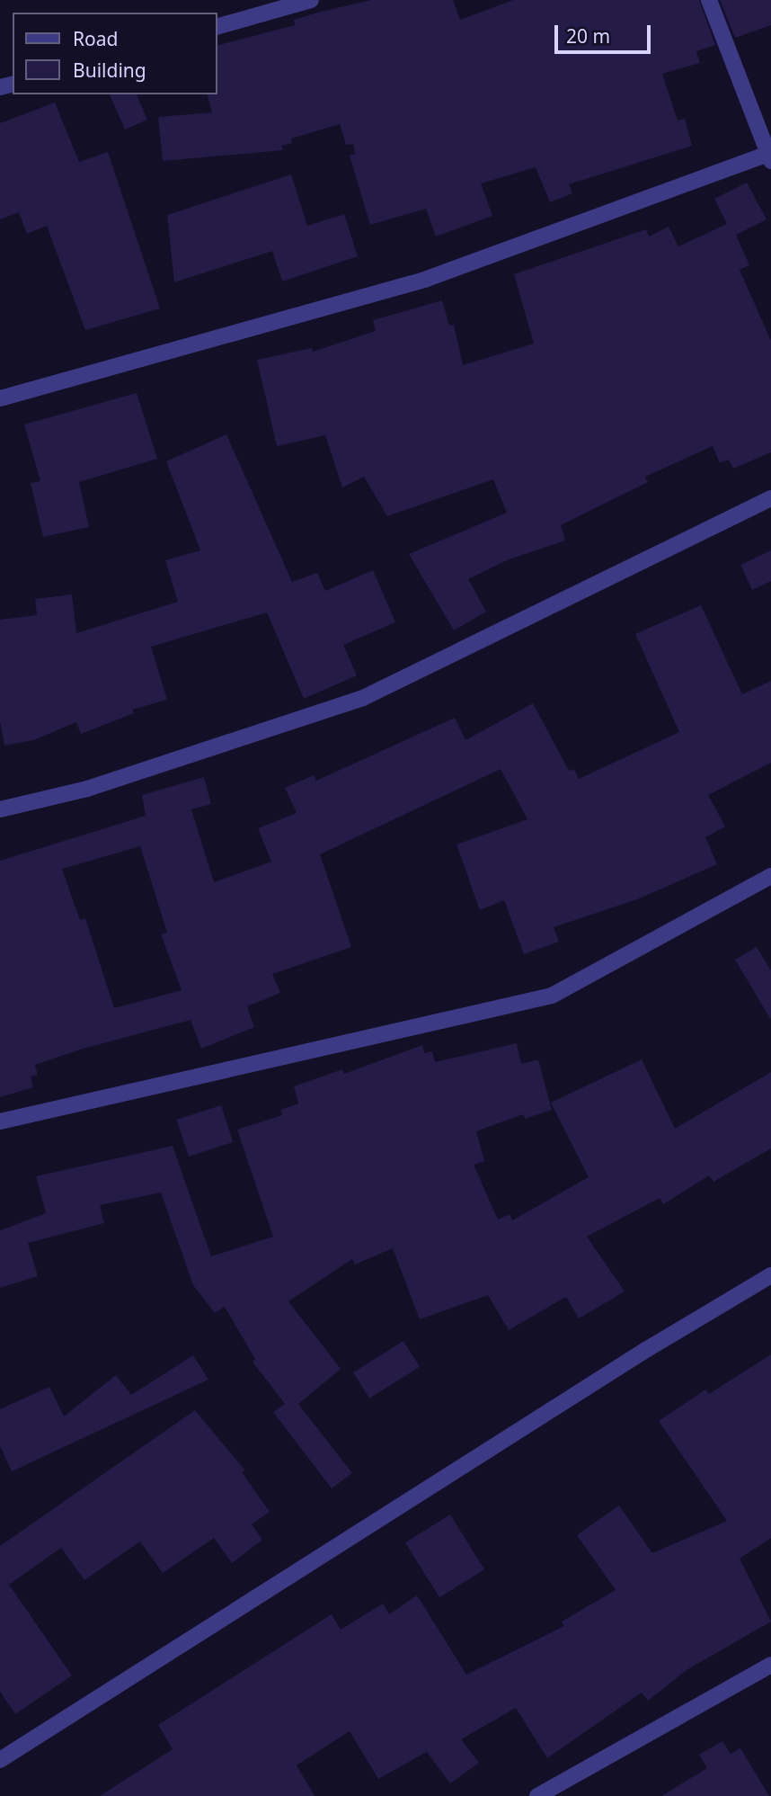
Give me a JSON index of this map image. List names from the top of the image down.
{
  "legend": ["Road", "Building"],
  "scale_bar": "20 m"
}
